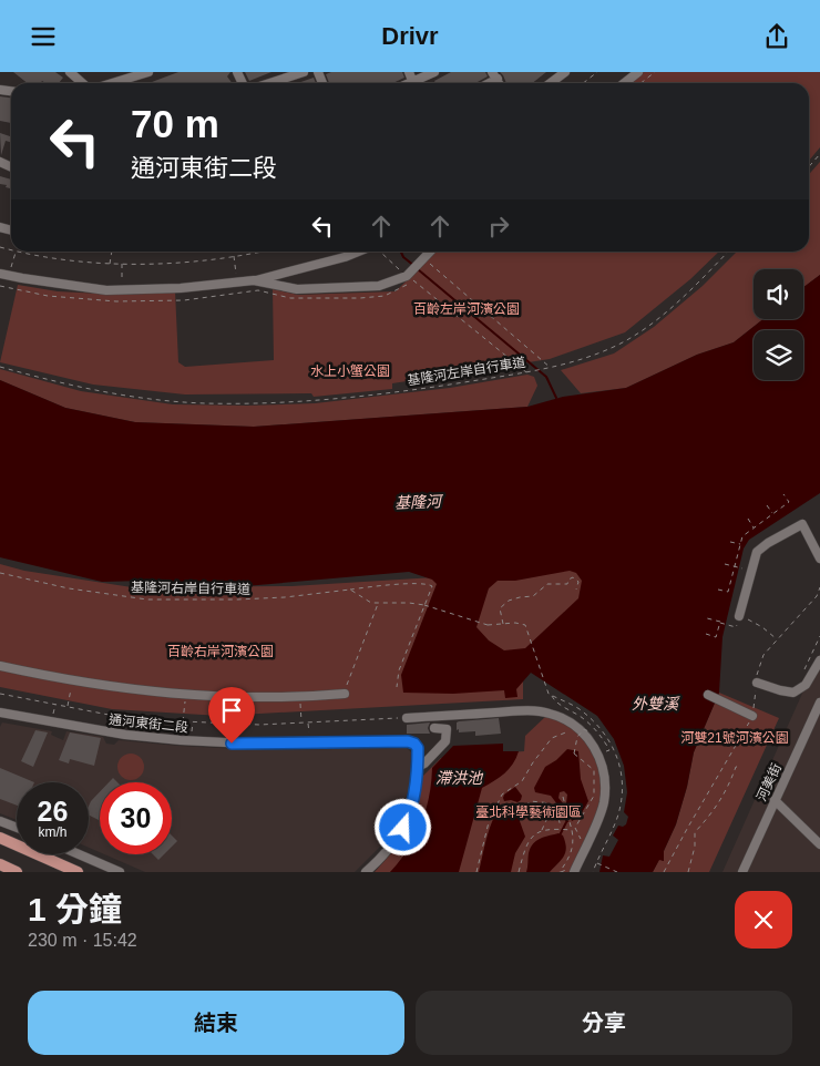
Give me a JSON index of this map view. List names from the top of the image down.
{
  "streets": {
    "street": ["通河東街二段", "河美街"],
    "path": ["基隆河左岸自行車道", "基隆河右岸自行車道"]
  },
  "water": ["基隆河", "外雙溪", "滯洪池"],
  "parks": [
    "百齡左岸河濱公園",
    "水上小蟹公園",
    "百齡右岸河濱公園",
    "河雙21號河濱公園",
    "臺北科學藝術園區"
  ],
  "page": {
    "header": "Drivr",
    "turn": ["70 m", "通河東街二段"],
    "speed": "26 km/h",
    "limit": "30",
    "heading": ["1 分鐘", "230 m · 15:42"],
    "buttons": ["結束", "分享"]
  }
}
